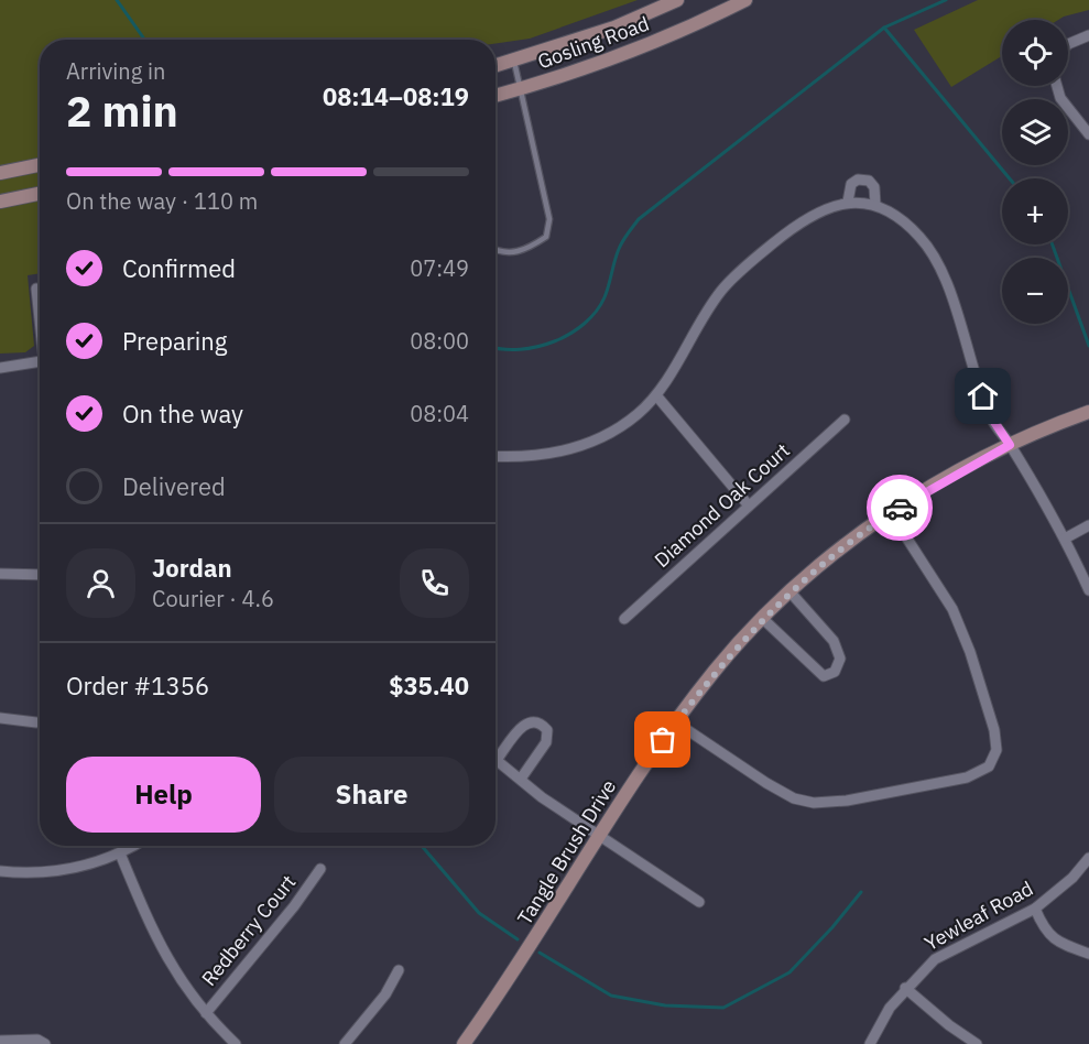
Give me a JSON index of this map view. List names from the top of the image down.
{
  "streets": {
    "street": [
      "Gosling Road",
      "Diamond Oak Court",
      "Tangle Brush Drive",
      "Yewleaf Road",
      "Redberry Court"
    ]
  },
  "page": {
    "map_buttons": ["+", "−"],
    "heading": ["2 min", "Arriving in", "08:14–08:19"],
    "panel": [
      "Jordan",
      "Courier · 4.6",
      "Order #1356",
      "$35.40"
    ],
    "bar": "On the way · 110 m",
    "list": [
      ["Confirmed", "07:49"],
      ["Preparing", "08:00"],
      ["On the way", "08:04"],
      "Delivered"
    ],
    "buttons": ["Help", "Share"]
  }
}
